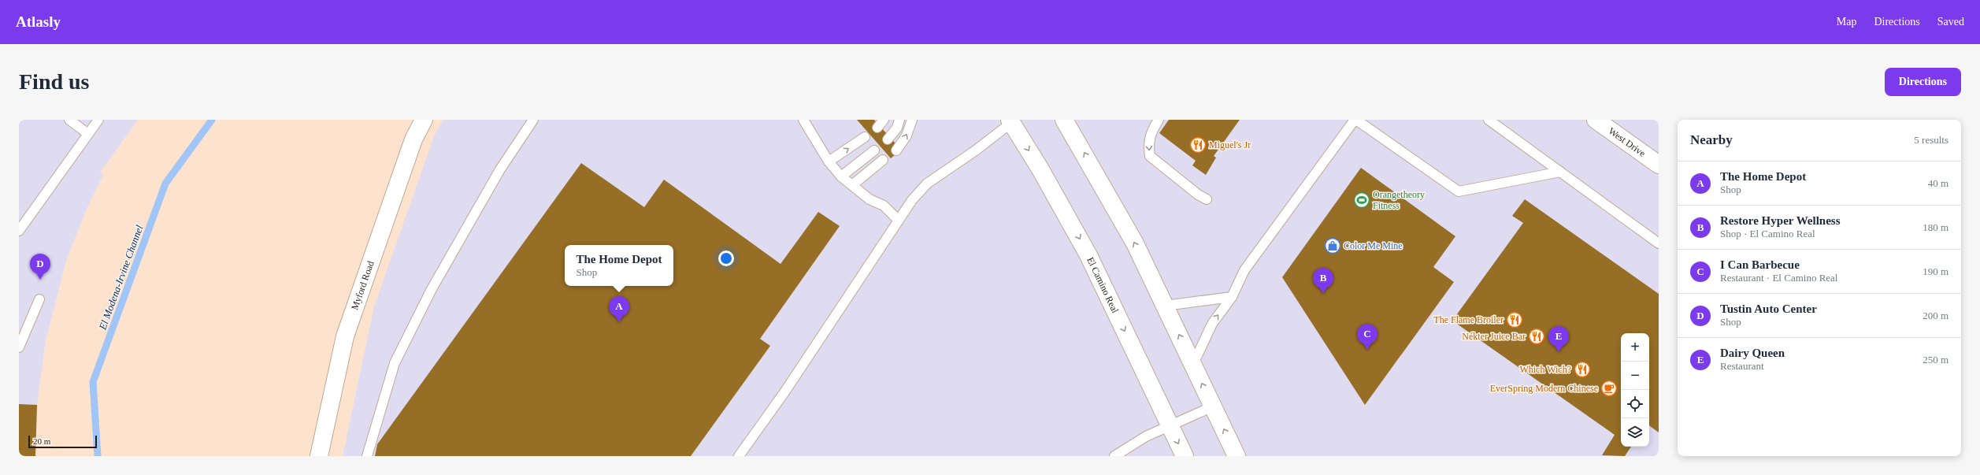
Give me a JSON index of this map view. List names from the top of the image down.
{
  "streets": {
    "main road": ["West Drive", "Myford Road", "El Camino Real"]
  },
  "water": ["El Modena-Irvine Channel"],
  "places": {
    "restaurant": [
      "Miguel's Jr",
      "The Flame Broiler",
      "Nékter Juice Bar",
      "Which Wich?"
    ],
    "sports": ["Orangetheory Fitness"],
    "shop": ["Color Me Mine"],
    "cafe": ["EverSpring Modern Chinese"]
  },
  "scale_bar": "20 m",
  "page": {
    "header": "Atlasly",
    "nav": ["Map", "Directions", "Saved"],
    "buttons": "Directions",
    "title": "Find us",
    "heading": ["Nearby", "5 results"],
    "list": [
      {
        "mark": "A",
        "name": "The Home Depot",
        "note": "Shop",
        "value": "40 m"
      },
      {
        "mark": "B",
        "name": "Restore Hyper Wellness",
        "note": "Shop · El Camino Real",
        "value": "180 m"
      },
      {
        "mark": "C",
        "name": "I Can Barbecue",
        "note": "Restaurant · El Camino Real",
        "value": "190 m"
      },
      {
        "mark": "D",
        "name": "Tustin Auto Center",
        "note": "Shop",
        "value": "200 m"
      },
      {
        "mark": "E",
        "name": "Dairy Queen",
        "note": "Restaurant",
        "value": "250 m"
      }
    ],
    "popup": ["The Home Depot", "Shop"],
    "pins": [
      "D",
      "B",
      "A",
      "C",
      "E"
    ],
    "map_buttons": ["+", "−"],
    "scale": "20 m"
  }
}
